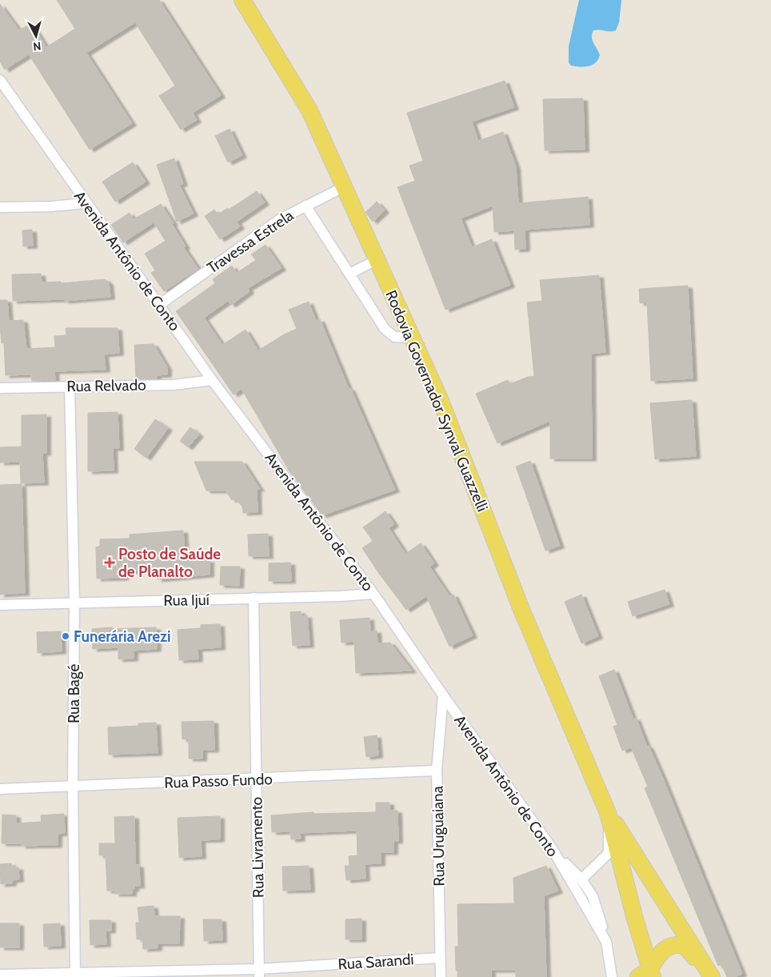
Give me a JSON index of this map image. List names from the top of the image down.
{
  "streets": {
    "main road": ["Rodovia Governador Synval Guazzelli"],
    "street": [
      "Travessa Estrela",
      "Avenida Antônio de Conto",
      "Rua Relvado",
      "Rua Ijuí",
      "Rua Bagé",
      "Rua Passo Fundo",
      "Rua Uruguaiana",
      "Rua Livramento",
      "Rua Sarandi"
    ]
  },
  "crossings": [
    ["Travessa Estrela", "Avenida Antônio de Conto"],
    ["Travessa Estrela", "Rodovia Governador Synval Guazzelli"],
    ["Avenida Antônio de Conto", "Rua Relvado"],
    ["Avenida Antônio de Conto", "Rua Ijuí"],
    ["Avenida Antônio de Conto", "Rua Uruguaiana"],
    ["Rua Relvado", "Rua Bagé"],
    ["Rua Ijuí", "Rua Bagé"],
    ["Rua Ijuí", "Rua Livramento"],
    ["Rua Bagé", "Rua Passo Fundo"],
    ["Rua Bagé", "Rua Sarandi"],
    ["Rua Passo Fundo", "Rua Uruguaiana"],
    ["Rua Passo Fundo", "Rua Livramento"],
    ["Rua Uruguaiana", "Rua Sarandi"],
    ["Rua Livramento", "Rua Sarandi"]
  ],
  "places": {
    "health": ["Posto de Saúde de Planalto"],
    "other": ["Funerária Arezi"]
  },
  "north": "bottom"
}
